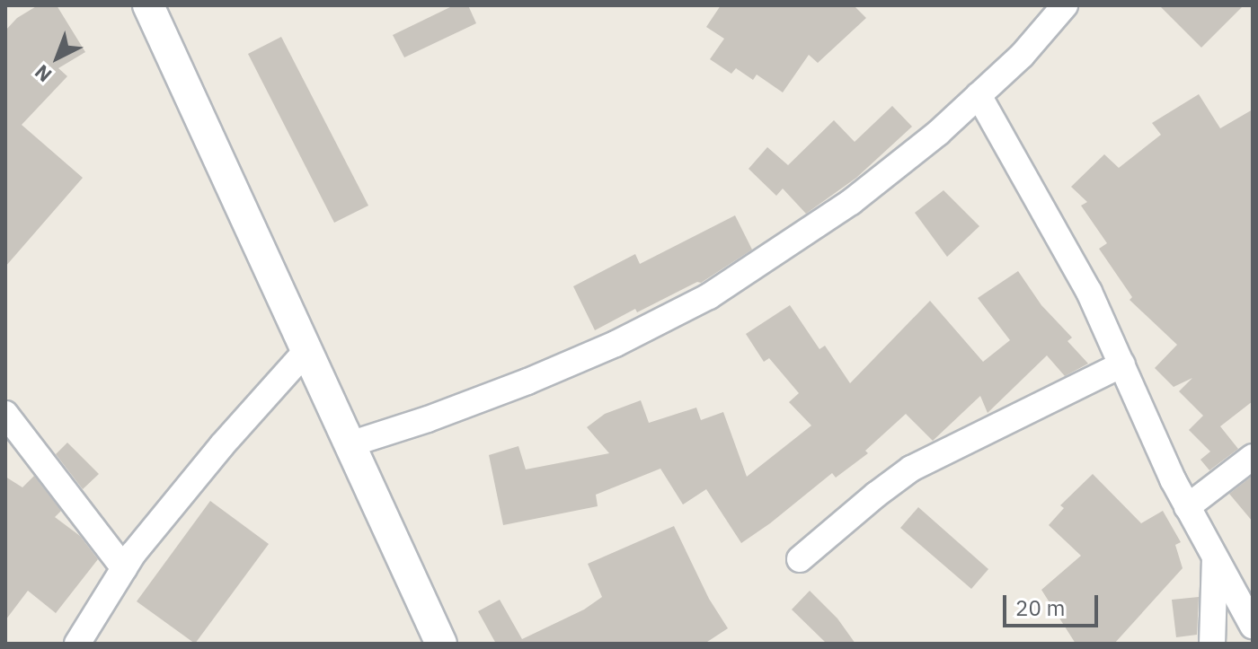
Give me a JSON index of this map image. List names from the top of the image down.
{
  "scale_bar": "20 m",
  "north": "bottom left"
}
